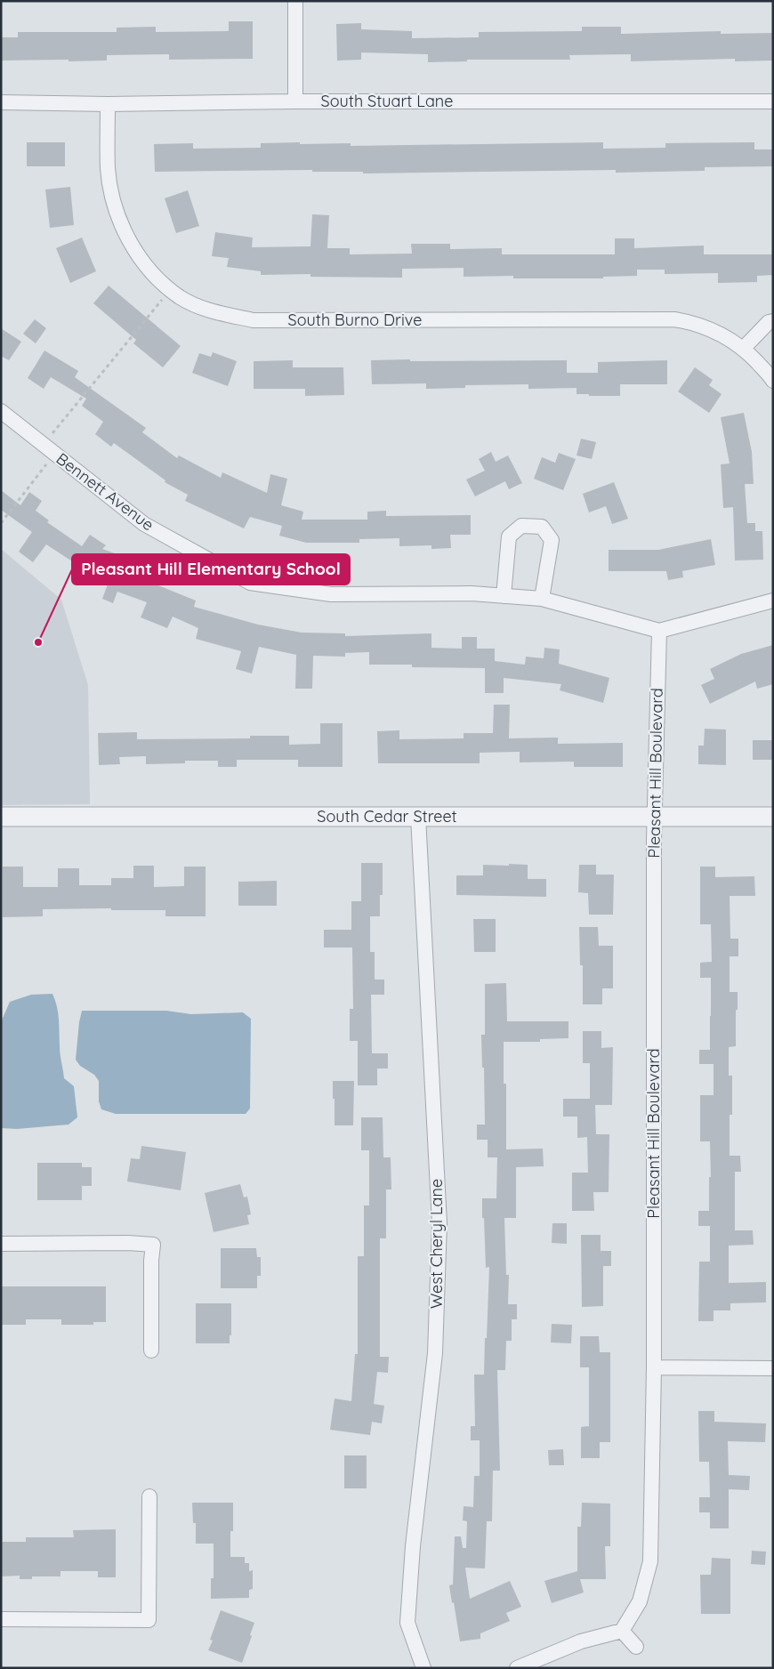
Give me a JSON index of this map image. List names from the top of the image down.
{
  "streets": {
    "street": [
      "South Stuart Lane",
      "South Burno Drive",
      "Bennett Avenue",
      "Pleasant Hill Boulevard",
      "South Cedar Street",
      "West Cheryl Lane"
    ]
  },
  "crossings": [
    ["South Stuart Lane", "South Burno Drive"],
    ["Bennett Avenue", "Pleasant Hill Boulevard"],
    ["Pleasant Hill Boulevard", "South Cedar Street"],
    ["South Cedar Street", "West Cheryl Lane"]
  ],
  "places": ["Pleasant Hill Elementary School"]
}
